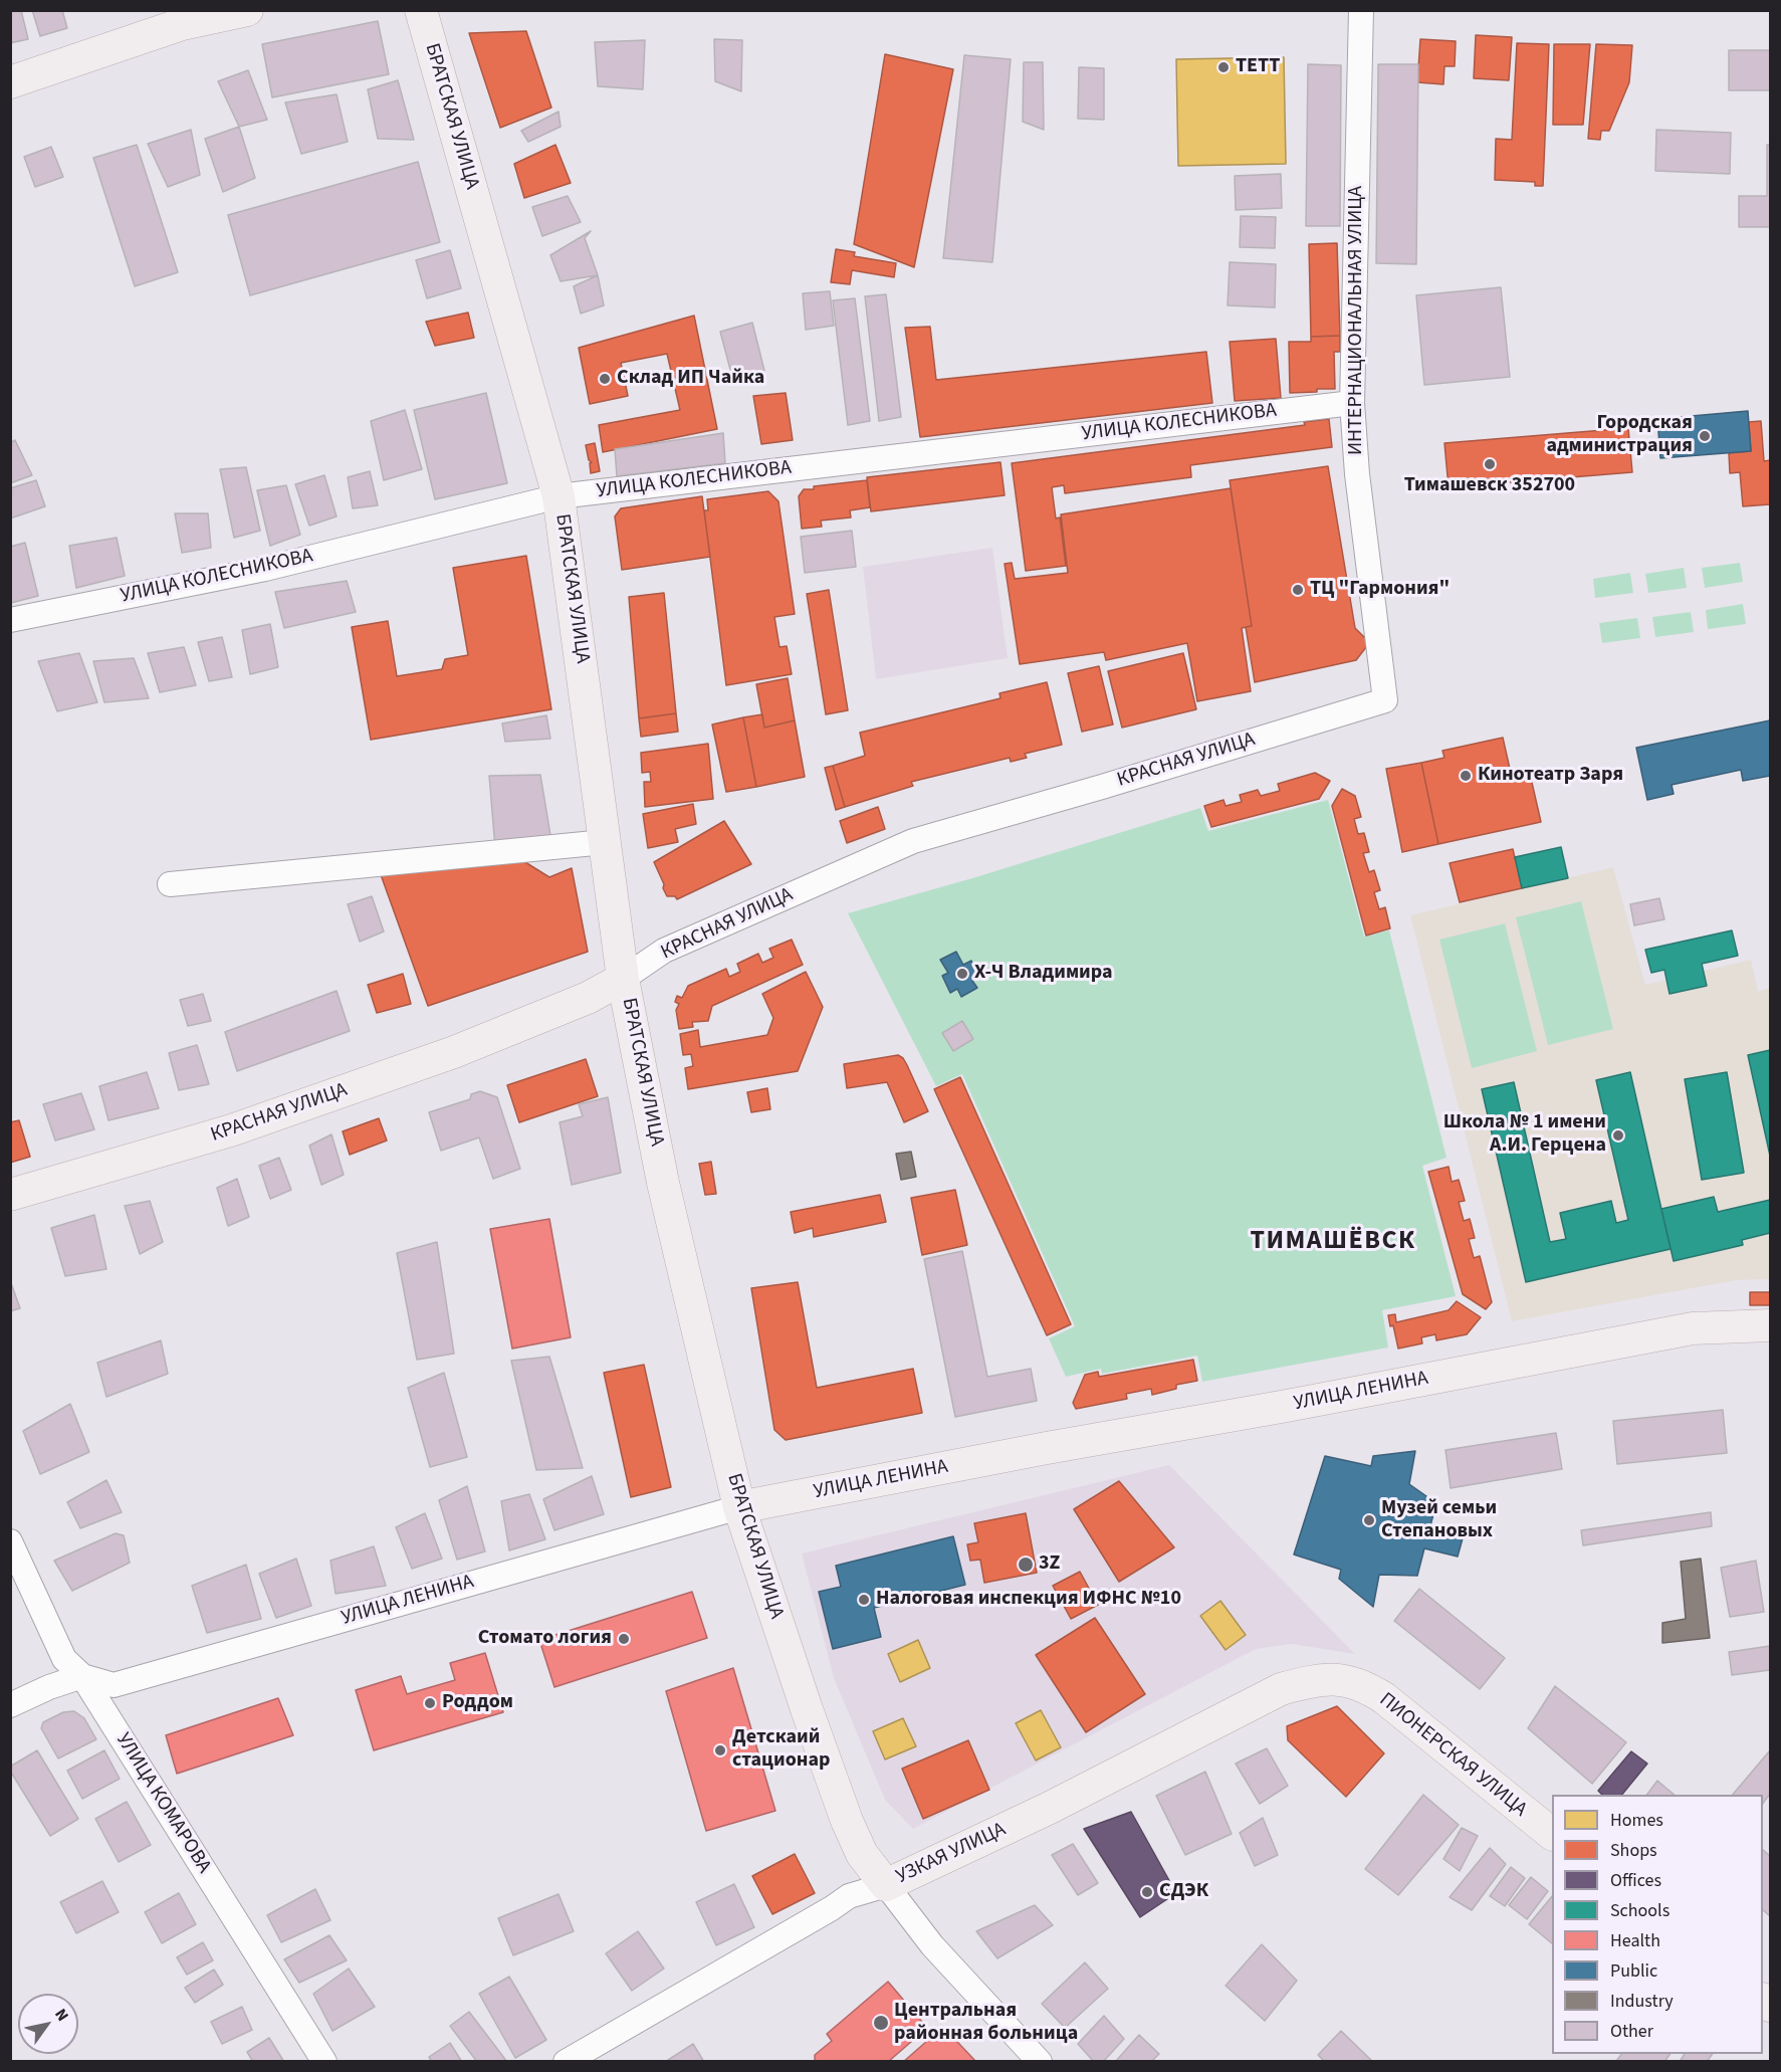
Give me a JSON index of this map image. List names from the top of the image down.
{
  "streets": {
    "main road": [
      "БРАТСКАЯ УЛИЦА",
      "КРАСНАЯ УЛИЦА",
      "УЛИЦА ЛЕНИНА",
      "ПИОНЕРСКАЯ УЛИЦА",
      "УЗКАЯ УЛИЦА"
    ],
    "street": ["ИНТЕРНАЦИОНАЛЬНАЯ УЛИЦА", "УЛИЦА КОЛЕСНИКОВА", "УЛИЦА КОМАРОВА"]
  },
  "crossings": [
    ["БРАТСКАЯ УЛИЦА", "УЛИЦА КОЛЕСНИКОВА"],
    ["БРАТСКАЯ УЛИЦА", "КРАСНАЯ УЛИЦА"],
    ["БРАТСКАЯ УЛИЦА", "УЛИЦА ЛЕНИНА"],
    ["БРАТСКАЯ УЛИЦА", "УЗКАЯ УЛИЦА"],
    ["ИНТЕРНАЦИОНАЛЬНАЯ УЛИЦА", "УЛИЦА КОЛЕСНИКОВА"],
    ["ИНТЕРНАЦИОНАЛЬНАЯ УЛИЦА", "КРАСНАЯ УЛИЦА"],
    ["УЛИЦА ЛЕНИНА", "УЛИЦА КОМАРОВА"],
    ["ПИОНЕРСКАЯ УЛИЦА", "УЗКАЯ УЛИЦА"]
  ],
  "districts": ["ТИМАШЁВСК"],
  "places": [
    "ТЕТТ",
    "Склад ИП Чайка",
    "Городская администрация",
    "Тимашевск 352700",
    "ТЦ \"Гармония\"",
    "Кинотеатр Заря",
    "Х-Ч Владимира",
    "Школа № 1 имени А.И. Герцена",
    "Музей семьи Степановых",
    "3Z",
    "Налоговая инспекция ИФНС №10",
    "Стомато логия",
    "Роддом",
    "Детскаий стационар",
    "СДЭК",
    "Центральная районная больница"
  ],
  "legend": [
    "Homes",
    "Shops",
    "Offices",
    "Schools",
    "Health",
    "Public",
    "Industry",
    "Other"
  ],
  "north": "top right"
}
